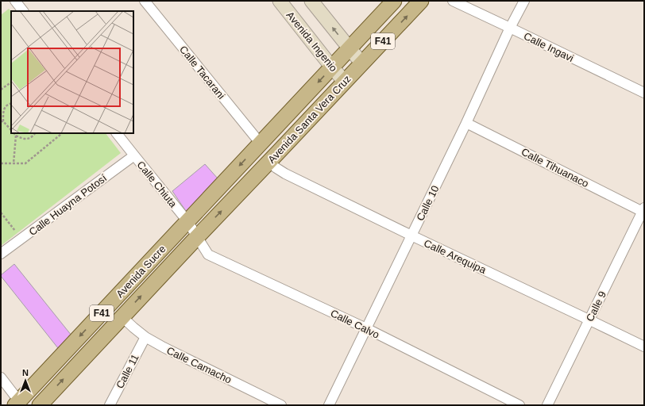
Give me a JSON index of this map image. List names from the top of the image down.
{
  "streets": {
    "main road": ["F41", "Avenida Santa Vera Cruz", "Avenida Sucre"],
    "street": [
      "Avenida Ingenio",
      "Calle Ingavi",
      "Calle Tacarani",
      "Calle Tihuanaco",
      "Calle Chiuta",
      "Calle 10",
      "Calle Huayna Potosí",
      "Calle Arequipa",
      "Calle 9",
      "Calle Calvo",
      "Calle Camacho",
      "Calle 11"
    ]
  },
  "crossings": [
    ["Avenida Ingenio", "Avenida Santa Vera Cruz"],
    ["Calle Ingavi", "Calle 10"],
    ["Calle Tacarani", "Avenida Santa Vera Cruz"],
    ["Avenida Santa Vera Cruz", "Calle Chiuta"],
    ["Avenida Santa Vera Cruz", "Calle Arequipa"],
    ["Avenida Santa Vera Cruz", "Avenida Sucre"],
    ["Avenida Santa Vera Cruz", "Calle Calvo"],
    ["Calle Tihuanaco", "Calle 10"],
    ["Calle Tihuanaco", "Calle 9"],
    ["Calle Chiuta", "Calle Huayna Potosí"],
    ["Calle Chiuta", "Avenida Sucre"],
    ["Calle Chiuta", "Calle Calvo"],
    ["Calle 10", "Calle Arequipa"],
    ["Calle 10", "Calle Calvo"],
    ["Calle Arequipa", "Calle 9"],
    ["Avenida Sucre", "Calle Calvo"],
    ["Avenida Sucre", "Calle Camacho"],
    ["Calle Camacho", "Calle 11"]
  ],
  "north": "top"
}
